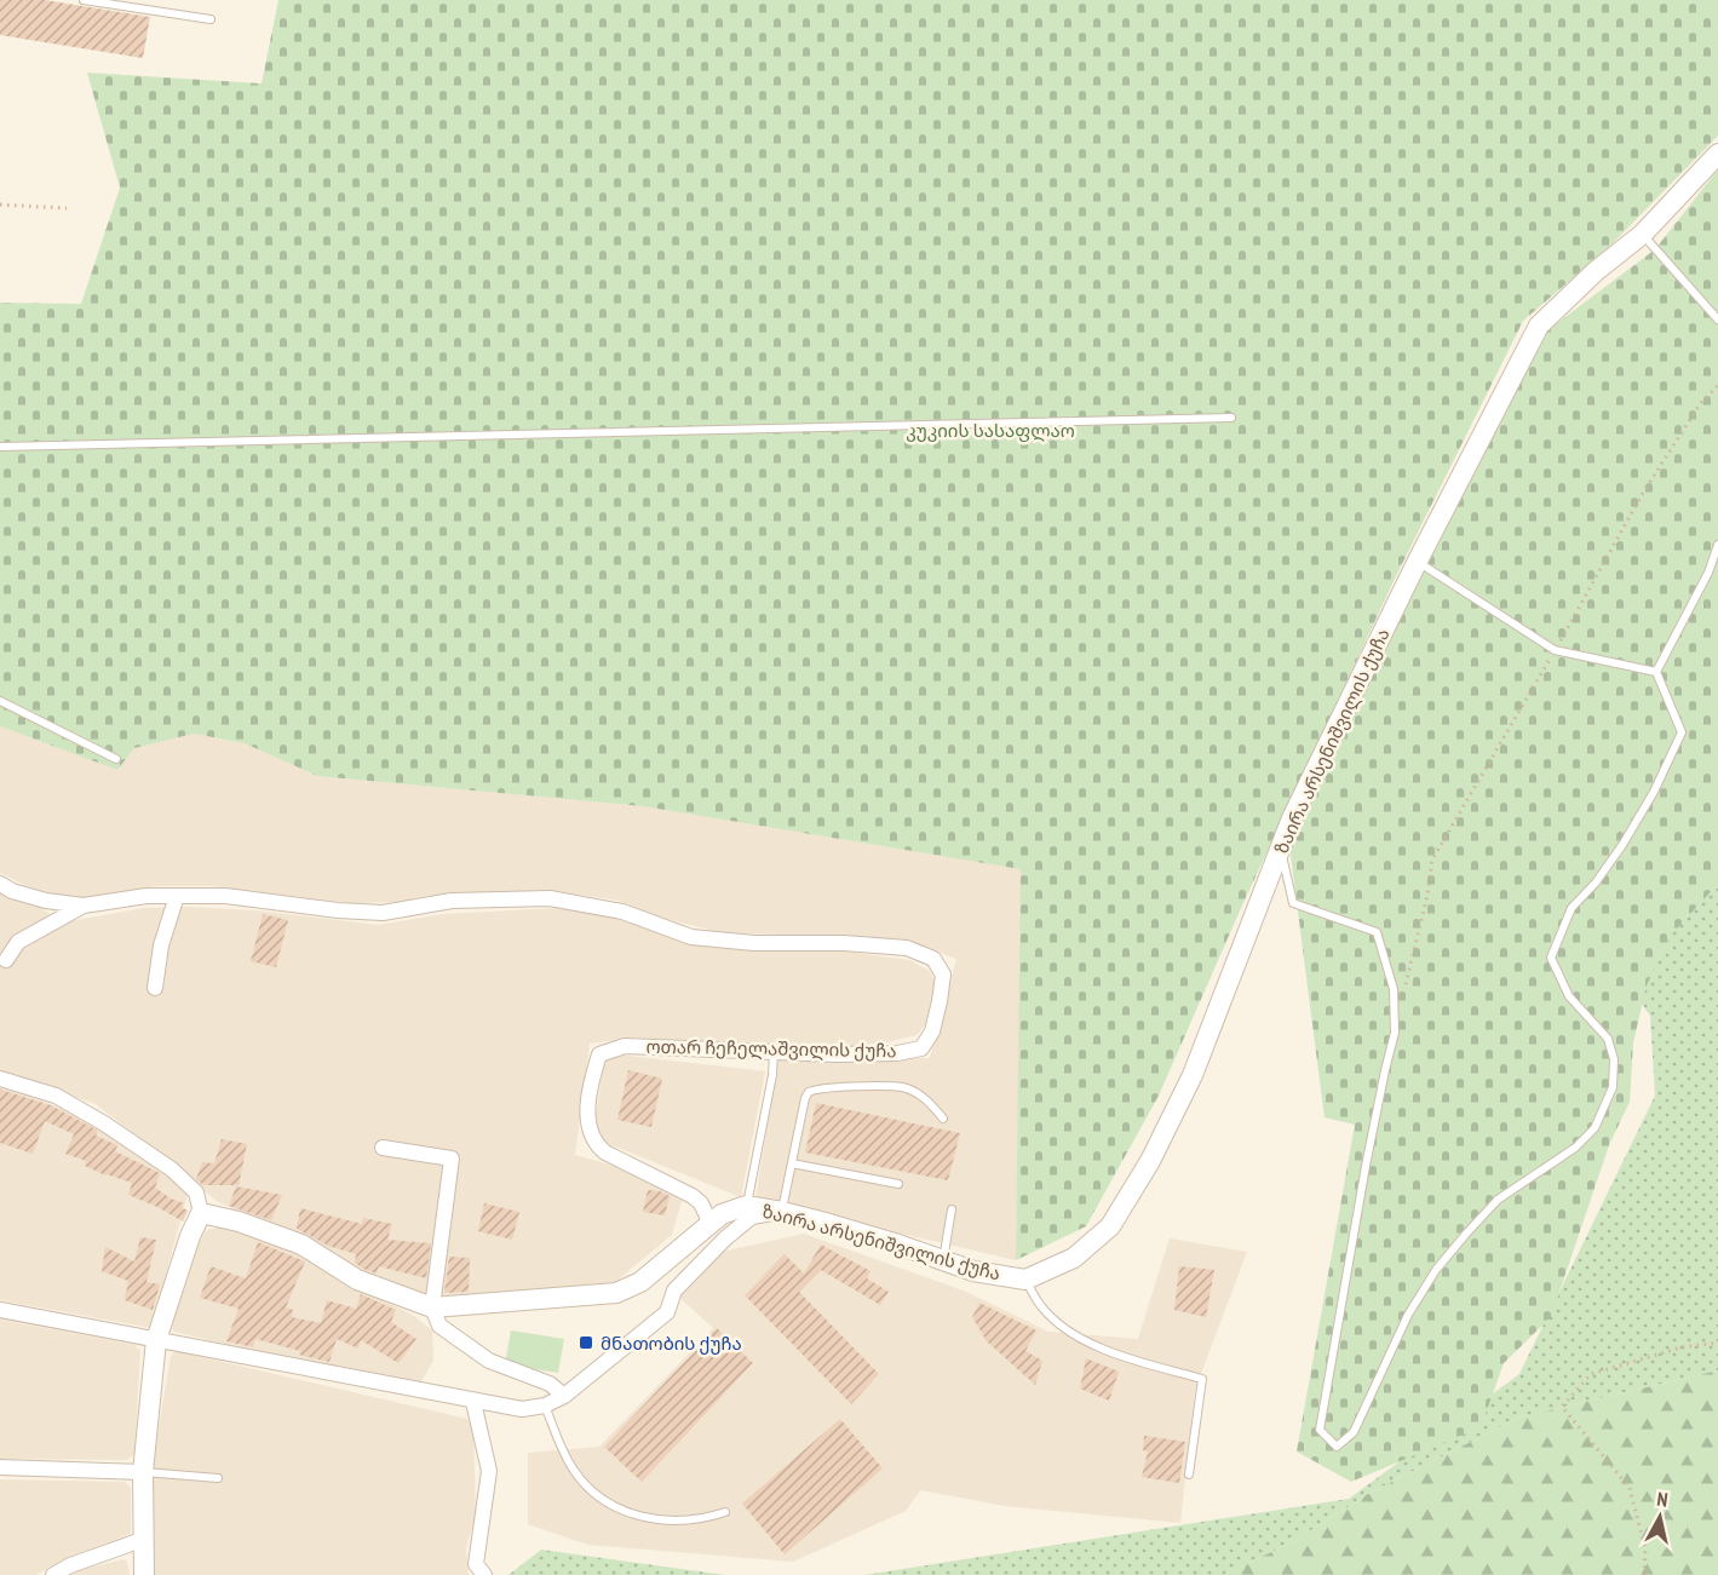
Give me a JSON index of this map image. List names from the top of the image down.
{
  "streets": {
    "street": ["ზაირა არსენიშვილის ქუჩა", "ოთარ ჩეჩელაშვილის ქუჩა"]
  },
  "crossings": [
    ["ზაირა არსენიშვილის ქუჩა", "ოთარ ჩეჩელაშვილის ქუჩა"]
  ],
  "parks": ["კუკიის სასაფლაო"],
  "places": {
    "transit": ["მნათობის ქუჩა"]
  },
  "north": "top"
}
